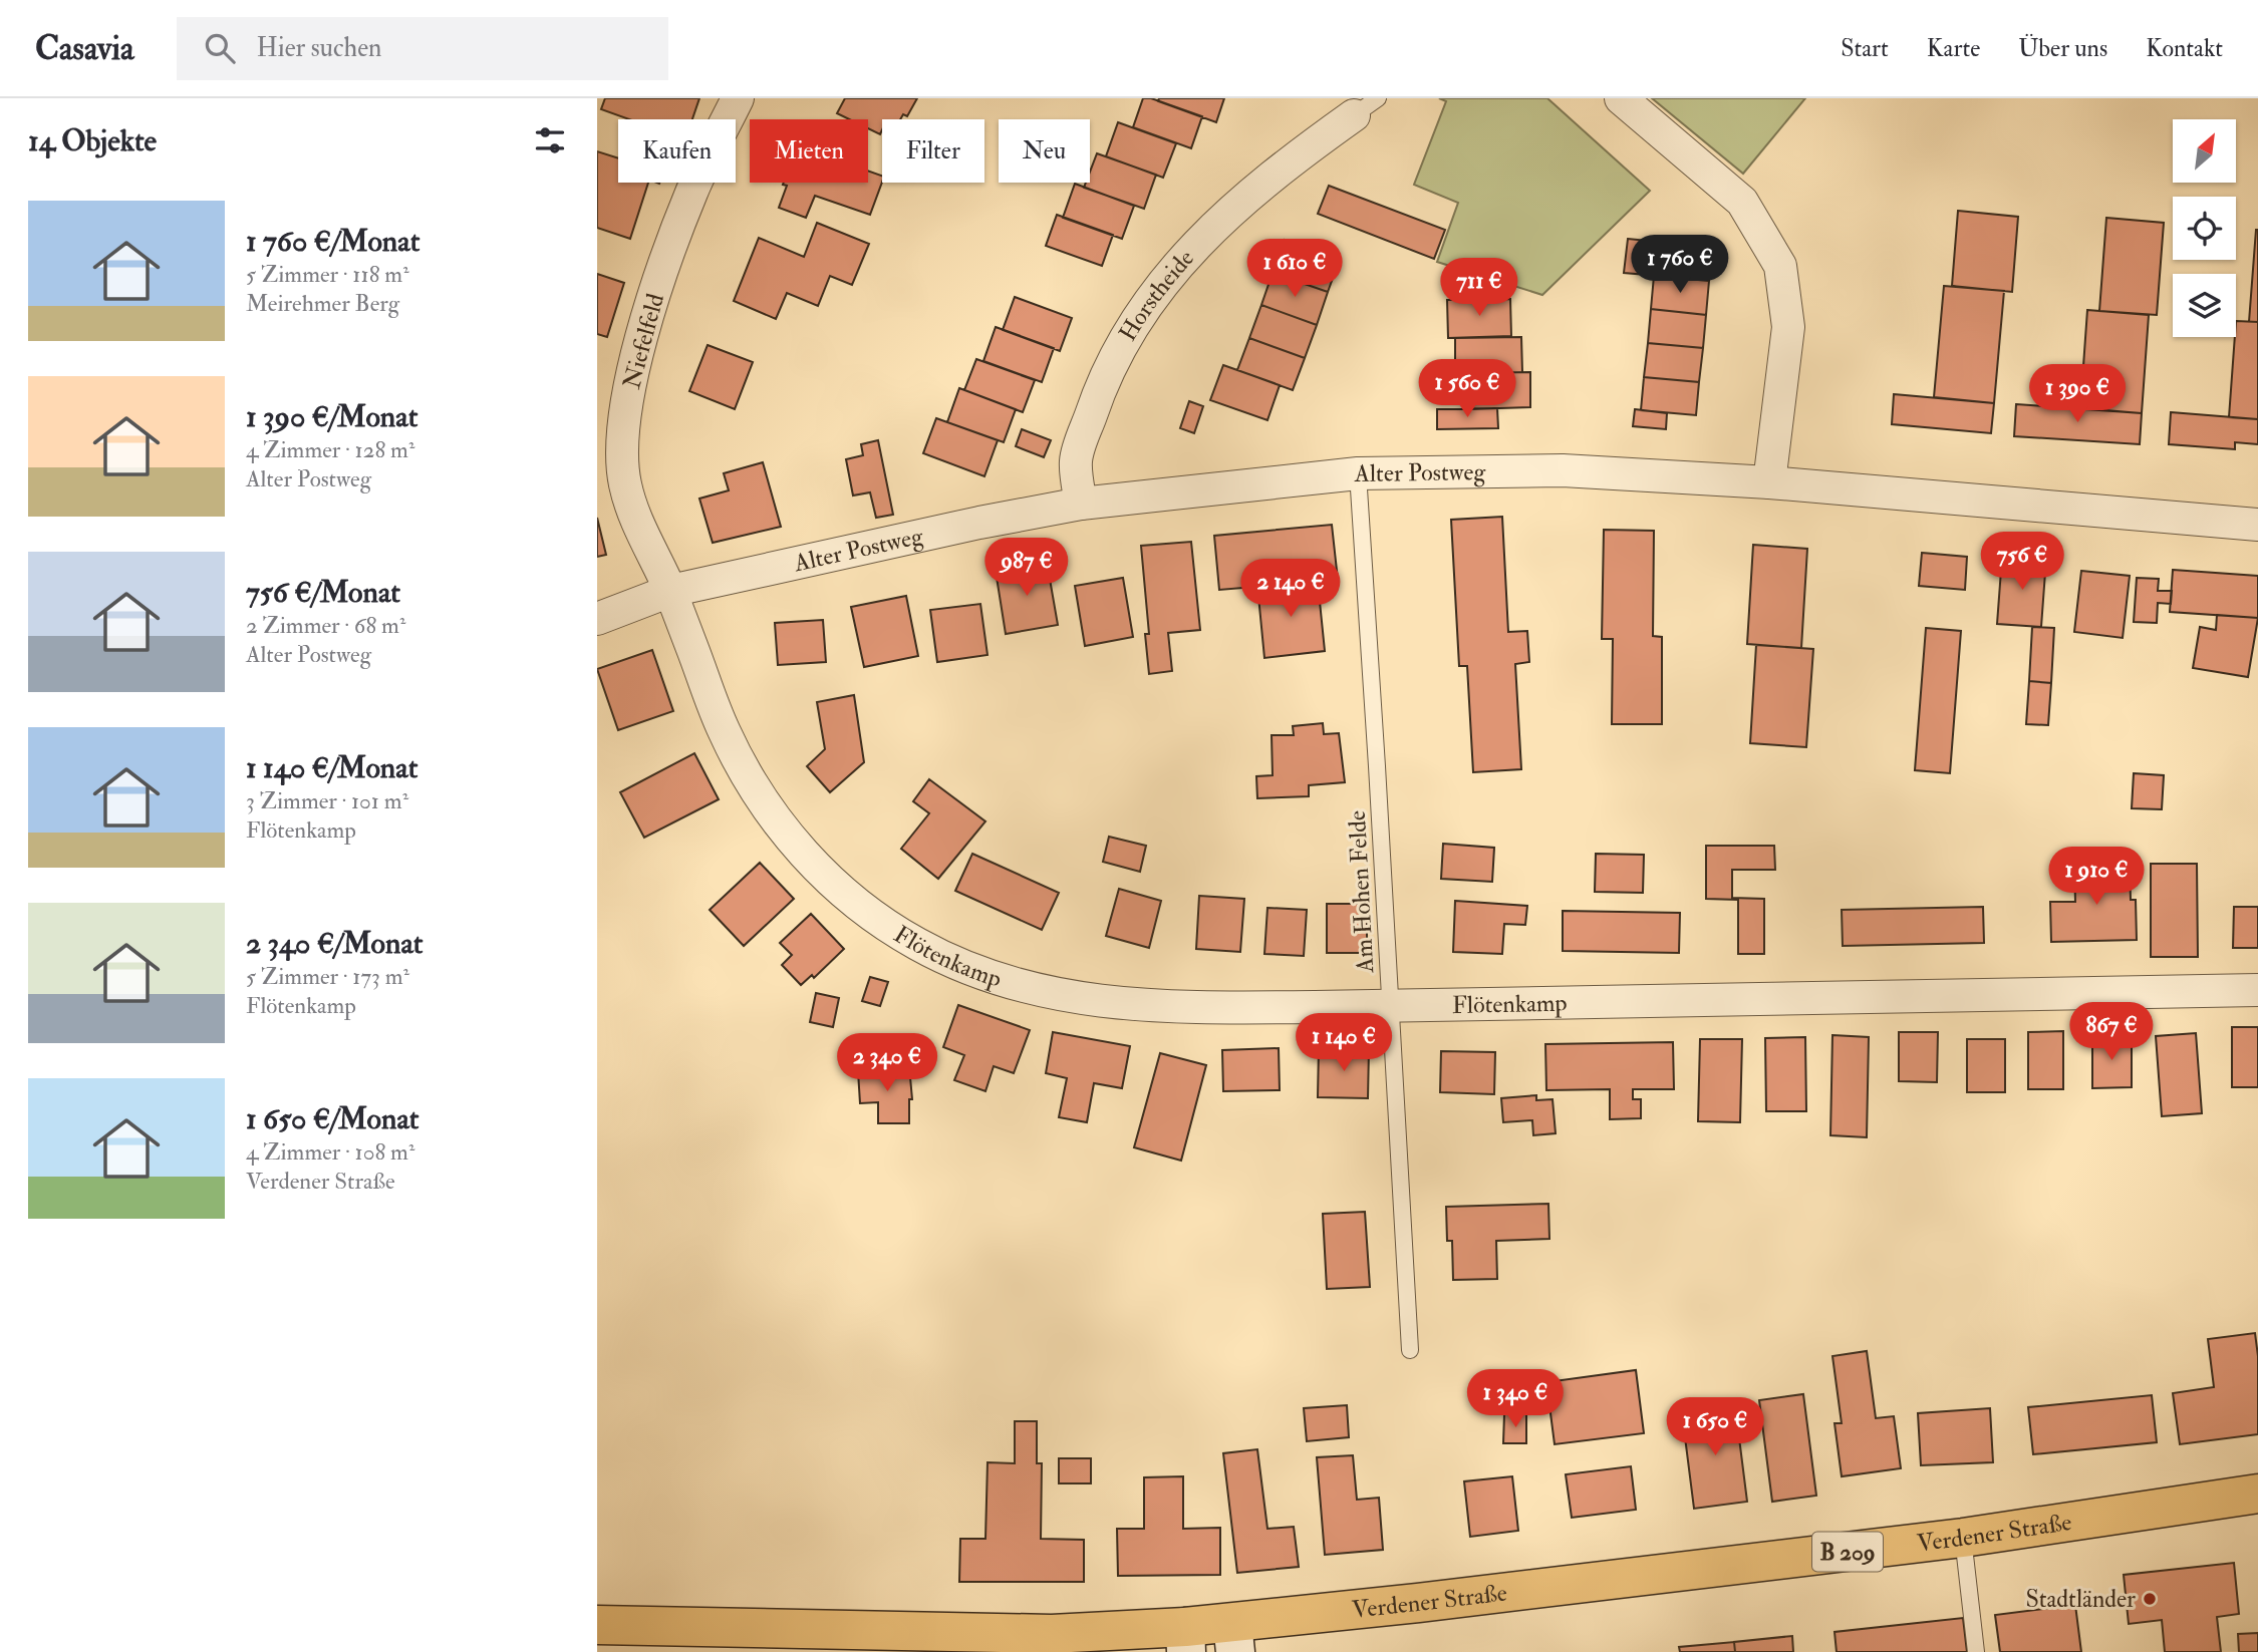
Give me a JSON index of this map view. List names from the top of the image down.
{
  "streets": {
    "main road": ["Verdener Straße", "B 209"],
    "street": [
      "Horstheide",
      "Niefelfeld",
      "Alter Postweg",
      "Flötenkamp"
    ],
    "lane": ["Am Hohen Felde"]
  },
  "crossings": [
    ["Horstheide", "Alter Postweg"],
    ["Niefelfeld", "Alter Postweg"],
    ["Niefelfeld", "Flötenkamp"],
    ["Alter Postweg", "Am Hohen Felde"],
    ["Alter Postweg", "Flötenkamp"],
    ["Am Hohen Felde", "Flötenkamp"]
  ],
  "places": ["Stadtländer"],
  "north": "top right",
  "page": {
    "header": "Casavia",
    "search": "Hier suchen",
    "nav": [
      "Start",
      "Karte",
      "Über uns",
      "Kontakt"
    ],
    "heading": "14 Objekte",
    "chip": [
      "Kaufen",
      "Mieten",
      "Filter",
      "Neu"
    ],
    "list": [
      {
        "name": "1 760 €/Monat",
        "note": "5 Zimmer · 118 m² · Meirehmer Berg"
      },
      {
        "name": "1 390 €/Monat",
        "note": "4 Zimmer · 128 m² · Alter Postweg"
      },
      {
        "name": "756 €/Monat",
        "note": "2 Zimmer · 68 m² · Alter Postweg"
      },
      {
        "name": "1 140 €/Monat",
        "note": "3 Zimmer · 101 m² · Flötenkamp"
      },
      {
        "name": "2 340 €/Monat",
        "note": "5 Zimmer · 173 m² · Flötenkamp"
      },
      {
        "name": "1 650 €/Monat",
        "note": "4 Zimmer · 108 m² · Verdener Straße"
      }
    ],
    "price": [
      "1 760 €",
      "1 610 €",
      "711 €",
      "1 560 €",
      "1 390 €",
      "756 €",
      "987 €",
      "2 140 €",
      "1 910 €",
      "867 €",
      "1 140 €",
      "2 340 €",
      "1 340 €",
      "1 650 €"
    ]
  }
}
